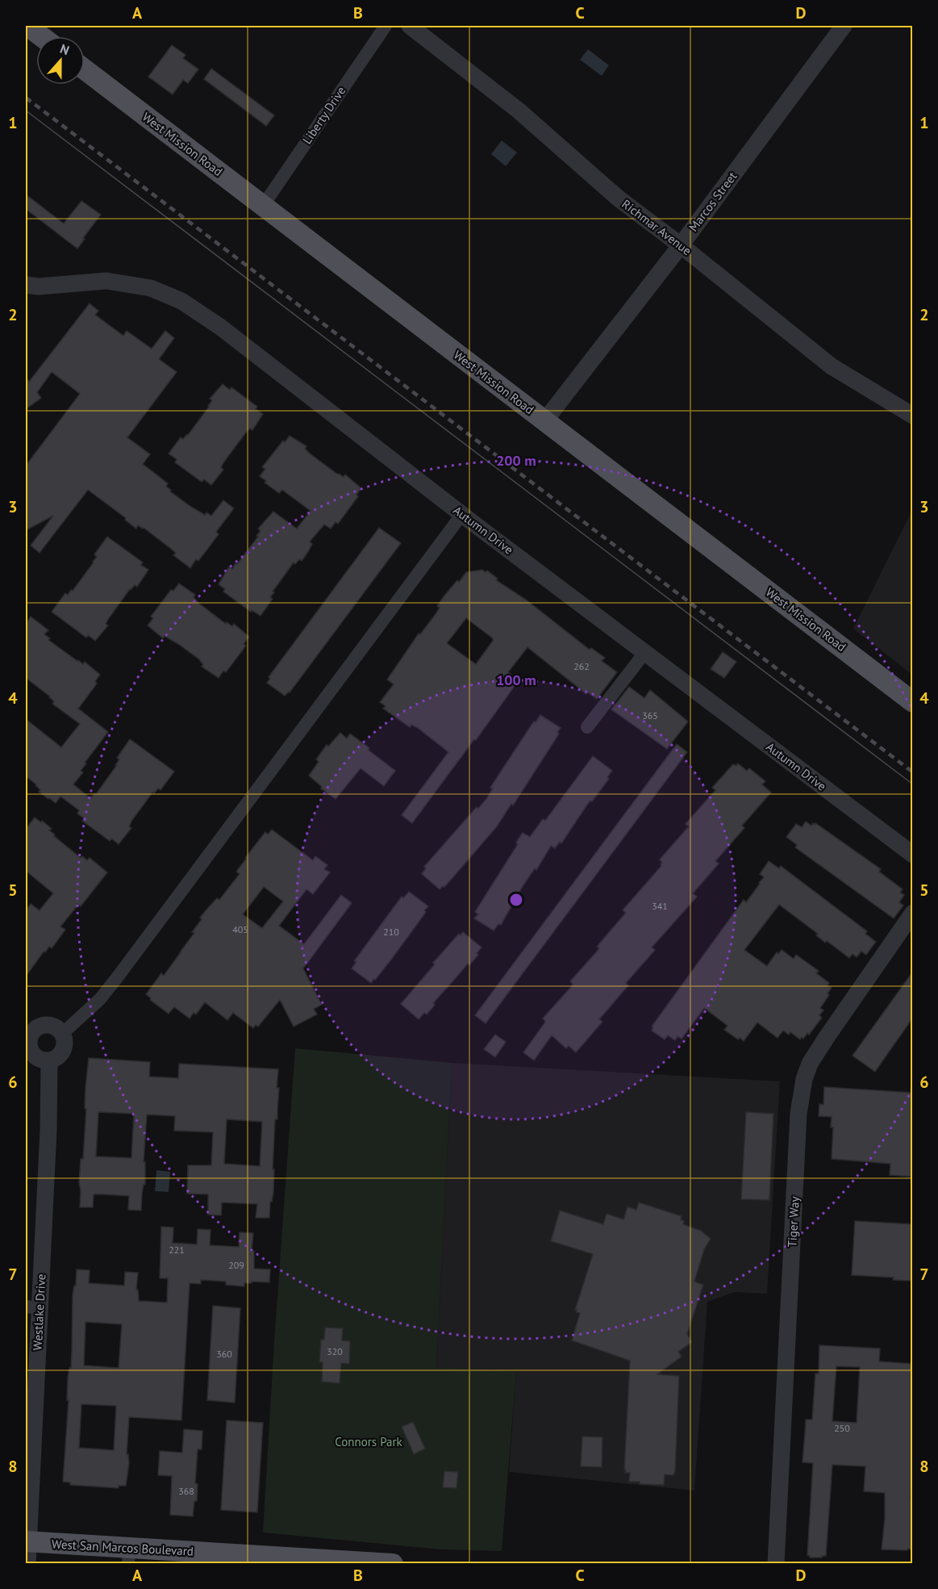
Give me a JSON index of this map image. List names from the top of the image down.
{
  "streets": {
    "main road": ["West Mission Road", "West San Marcos Boulevard"],
    "street": [
      "Liberty Drive",
      "Marcos Street",
      "Richmar Avenue",
      "Autumn Drive",
      "Tiger Way",
      "Westlake Drive"
    ]
  },
  "crossings": [
    ["Liberty Drive", "West Mission Road"],
    ["West Mission Road", "Marcos Street"],
    ["Marcos Street", "Richmar Avenue"],
    ["Westlake Drive", "West San Marcos Boulevard"]
  ],
  "parks": ["Connors Park"],
  "house_numbers": [
    "262",
    "365",
    "341",
    "405",
    "210",
    "221",
    "209",
    "320",
    "360",
    "250",
    "368"
  ],
  "north": "top",
  "grid": {
    "columns": [
      "A",
      "B",
      "C",
      "D"
    ],
    "rows": [
      "1",
      "2",
      "3",
      "4",
      "5",
      "6",
      "7",
      "8"
    ]
  },
  "rings": ["200 m", "100 m"]
}
